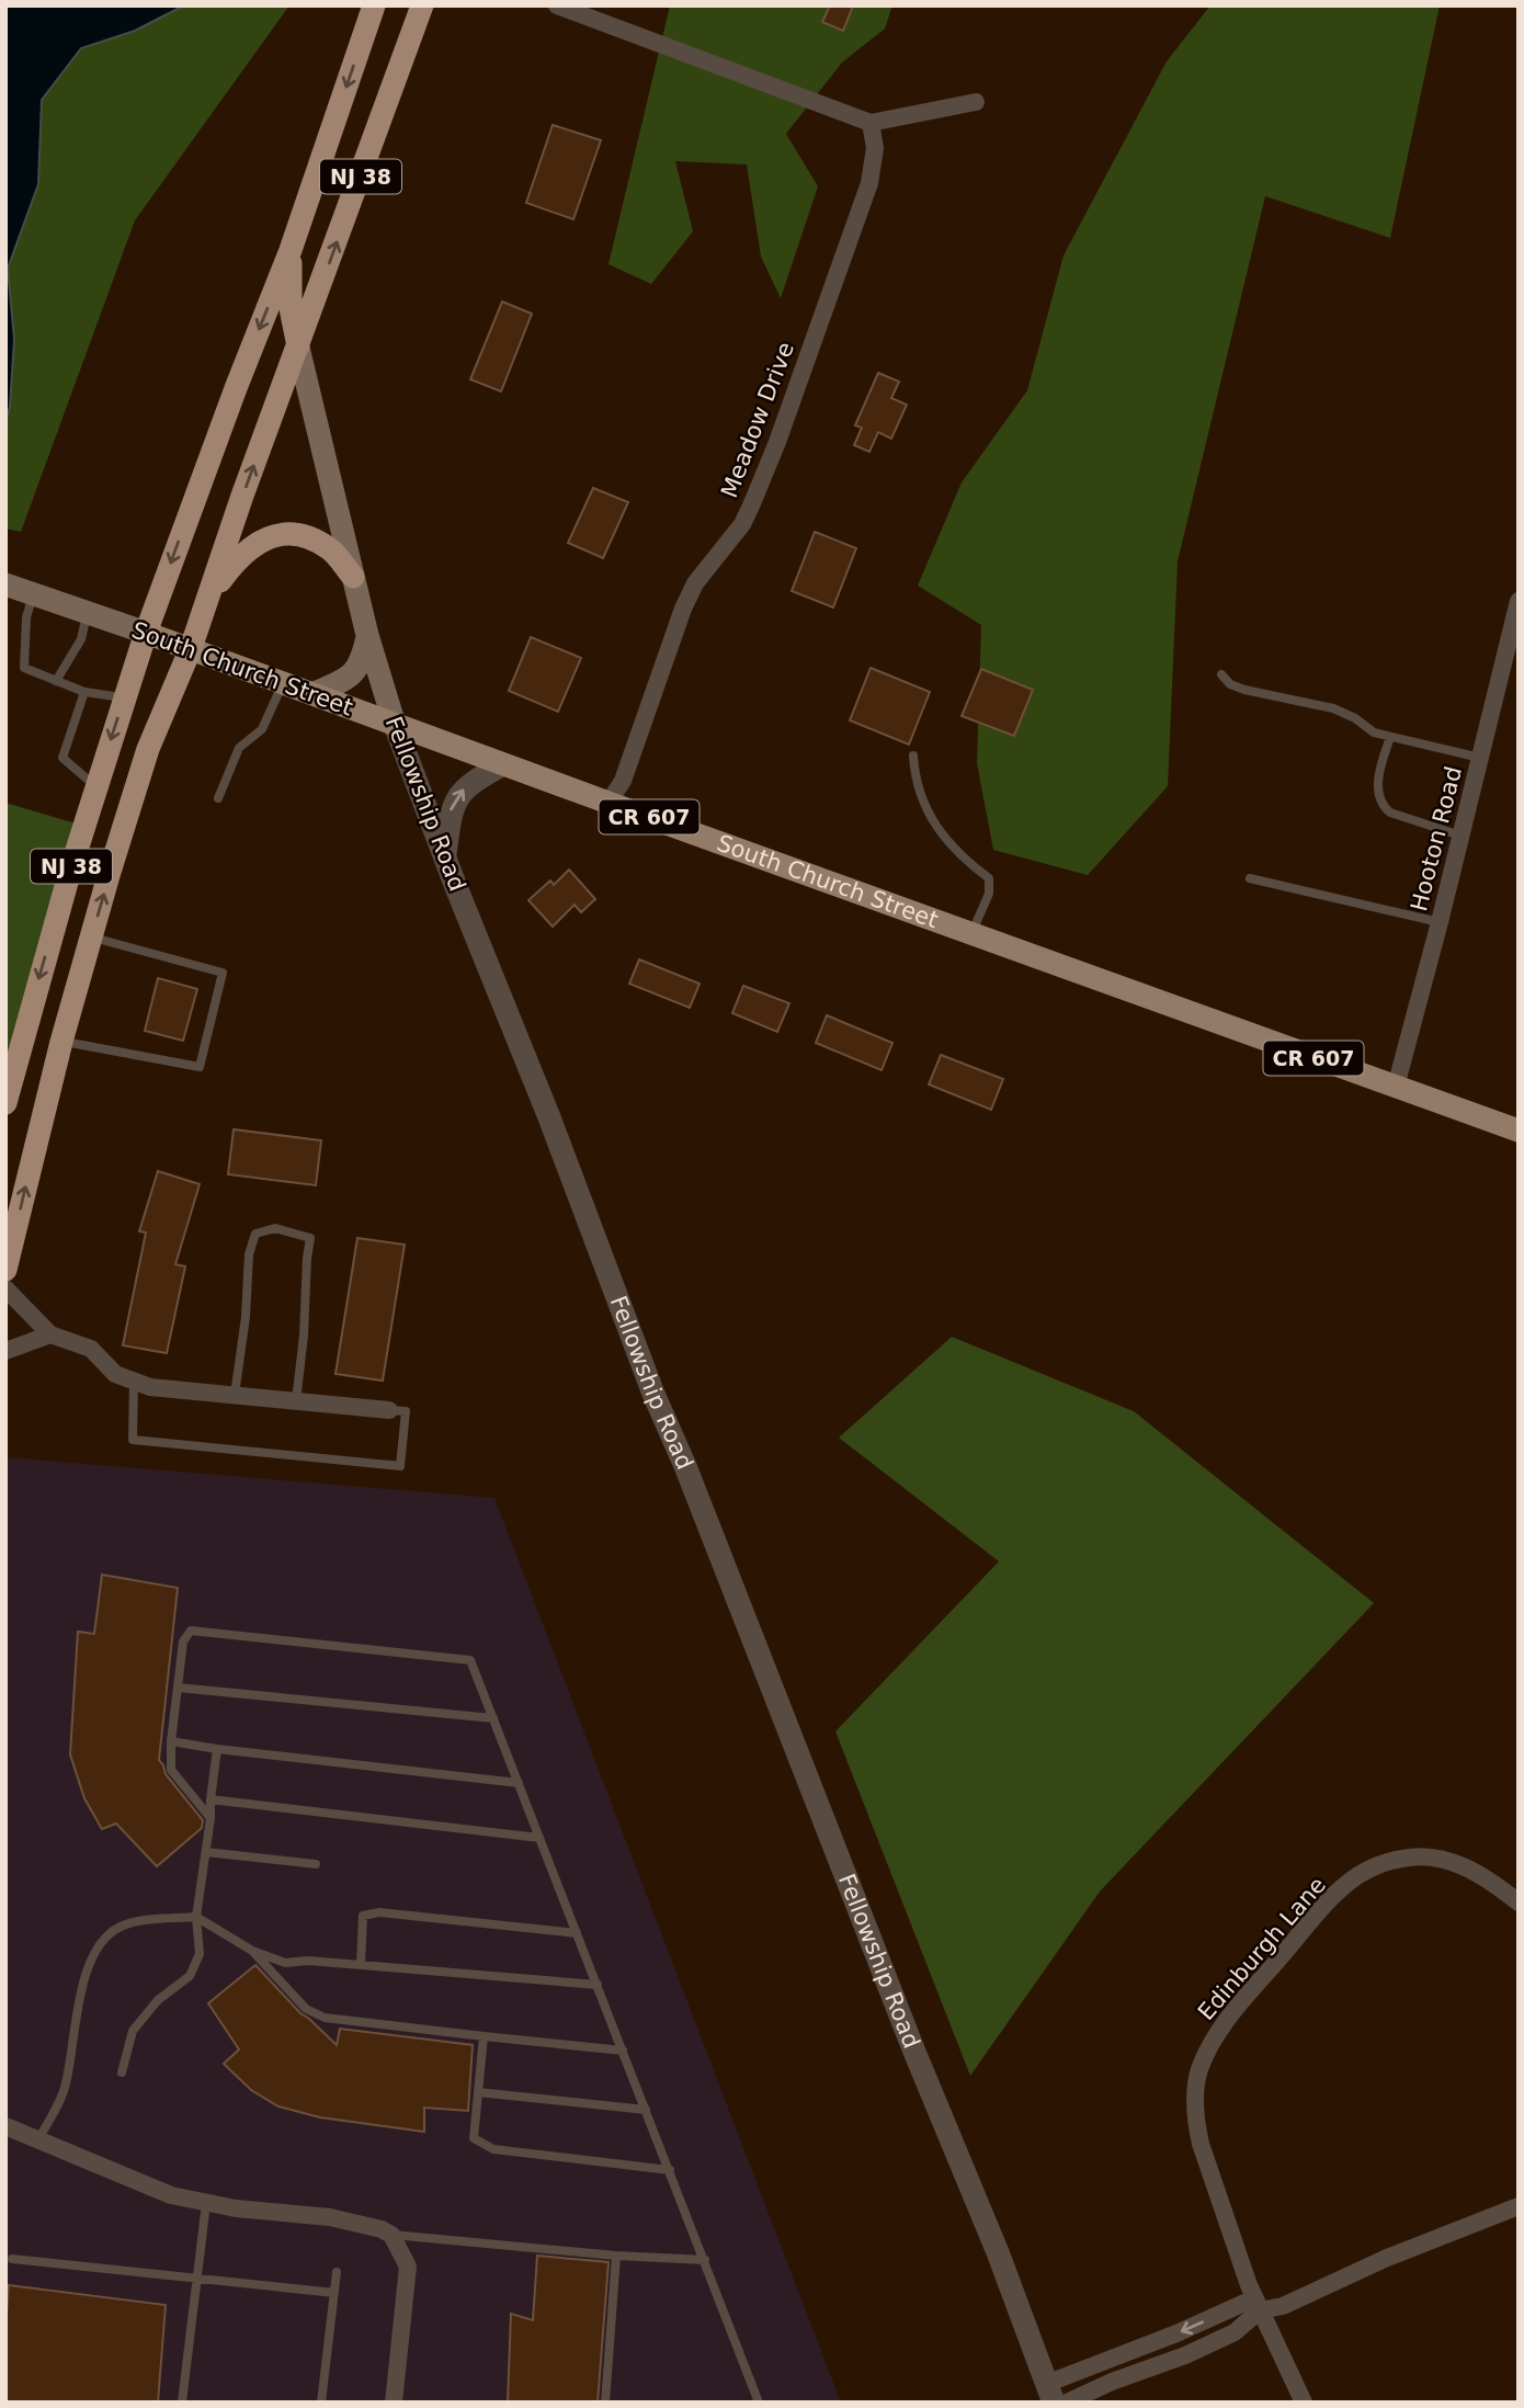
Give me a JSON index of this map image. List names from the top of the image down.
{
  "streets": {
    "highway": ["NJ 38"],
    "main road": ["South Church Street", "Fellowship Road", "CR 607"],
    "street": ["Meadow Drive", "Hooton Road", "Edinburgh Lane"]
  },
  "crossings": [
    ["NJ 38", "South Church Street"],
    ["NJ 38", "Fellowship Road"],
    ["Meadow Drive", "South Church Street"],
    ["South Church Street", "Fellowship Road"],
    ["South Church Street", "Hooton Road"]
  ]
}
